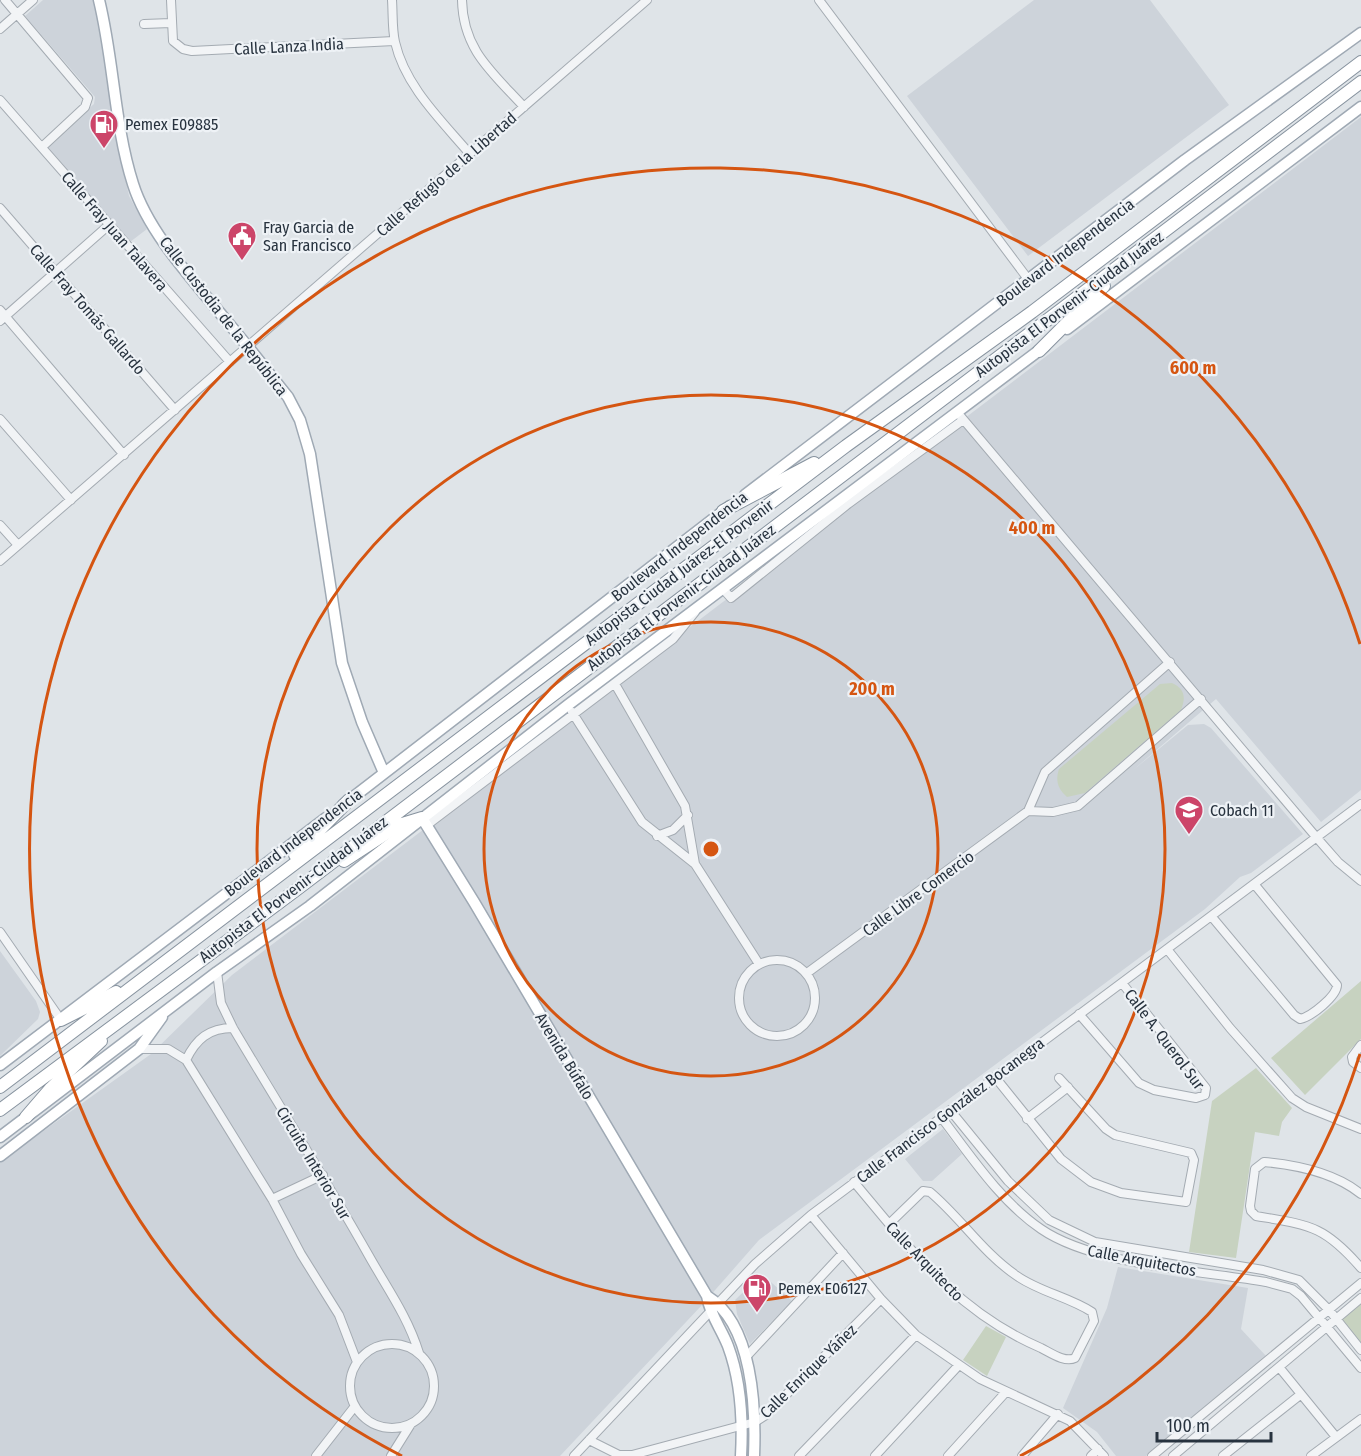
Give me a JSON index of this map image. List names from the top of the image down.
{
  "streets": {
    "highway": ["Autopista El Porvenir-Ciudad Juárez", "Autopista Ciudad Juárez-El Porvenir"],
    "main road": ["Boulevard Independencia", "Calle Custodia de la República", "Avenida Búfalo"],
    "street": [
      "Calle Lanza India",
      "Calle Refugio de la Libertad",
      "Calle Fray Juan Talavera",
      "Calle Fray Tomás Gallardo",
      "Calle Libre Comercio",
      "Calle A. Querol Sur",
      "Calle Francisco González Bocanegra",
      "Circuito Interior Sur",
      "Calle Arquitectos",
      "Calle Arquitecto",
      "Calle Enrique Yáñez"
    ]
  },
  "crossings": [
    ["Calle Refugio de la Libertad", "Calle Fray Juan Talavera"],
    ["Calle Refugio de la Libertad", "Calle Fray Tomás Gallardo"],
    ["Calle Refugio de la Libertad", "Calle Custodia de la República"],
    ["Boulevard Independencia", "Calle Custodia de la República"],
    ["Calle A. Querol Sur", "Calle Francisco González Bocanegra"],
    ["Avenida Búfalo", "Calle Francisco González Bocanegra"],
    ["Avenida Búfalo", "Calle Enrique Yáñez"],
    ["Calle Francisco González Bocanegra", "Calle Arquitectos"],
    ["Calle Francisco González Bocanegra", "Calle Arquitecto"],
    ["Calle Francisco González Bocanegra", "Calle Enrique Yáñez"]
  ],
  "places": {
    "fuel station": ["Pemex E09885", "Pemex E06127"],
    "public building": ["Fray Garcia de San Francisco"],
    "school or university": ["Cobach 11"]
  },
  "scale_bar": "100 m",
  "rings": ["600 m", "400 m", "200 m"]
}
